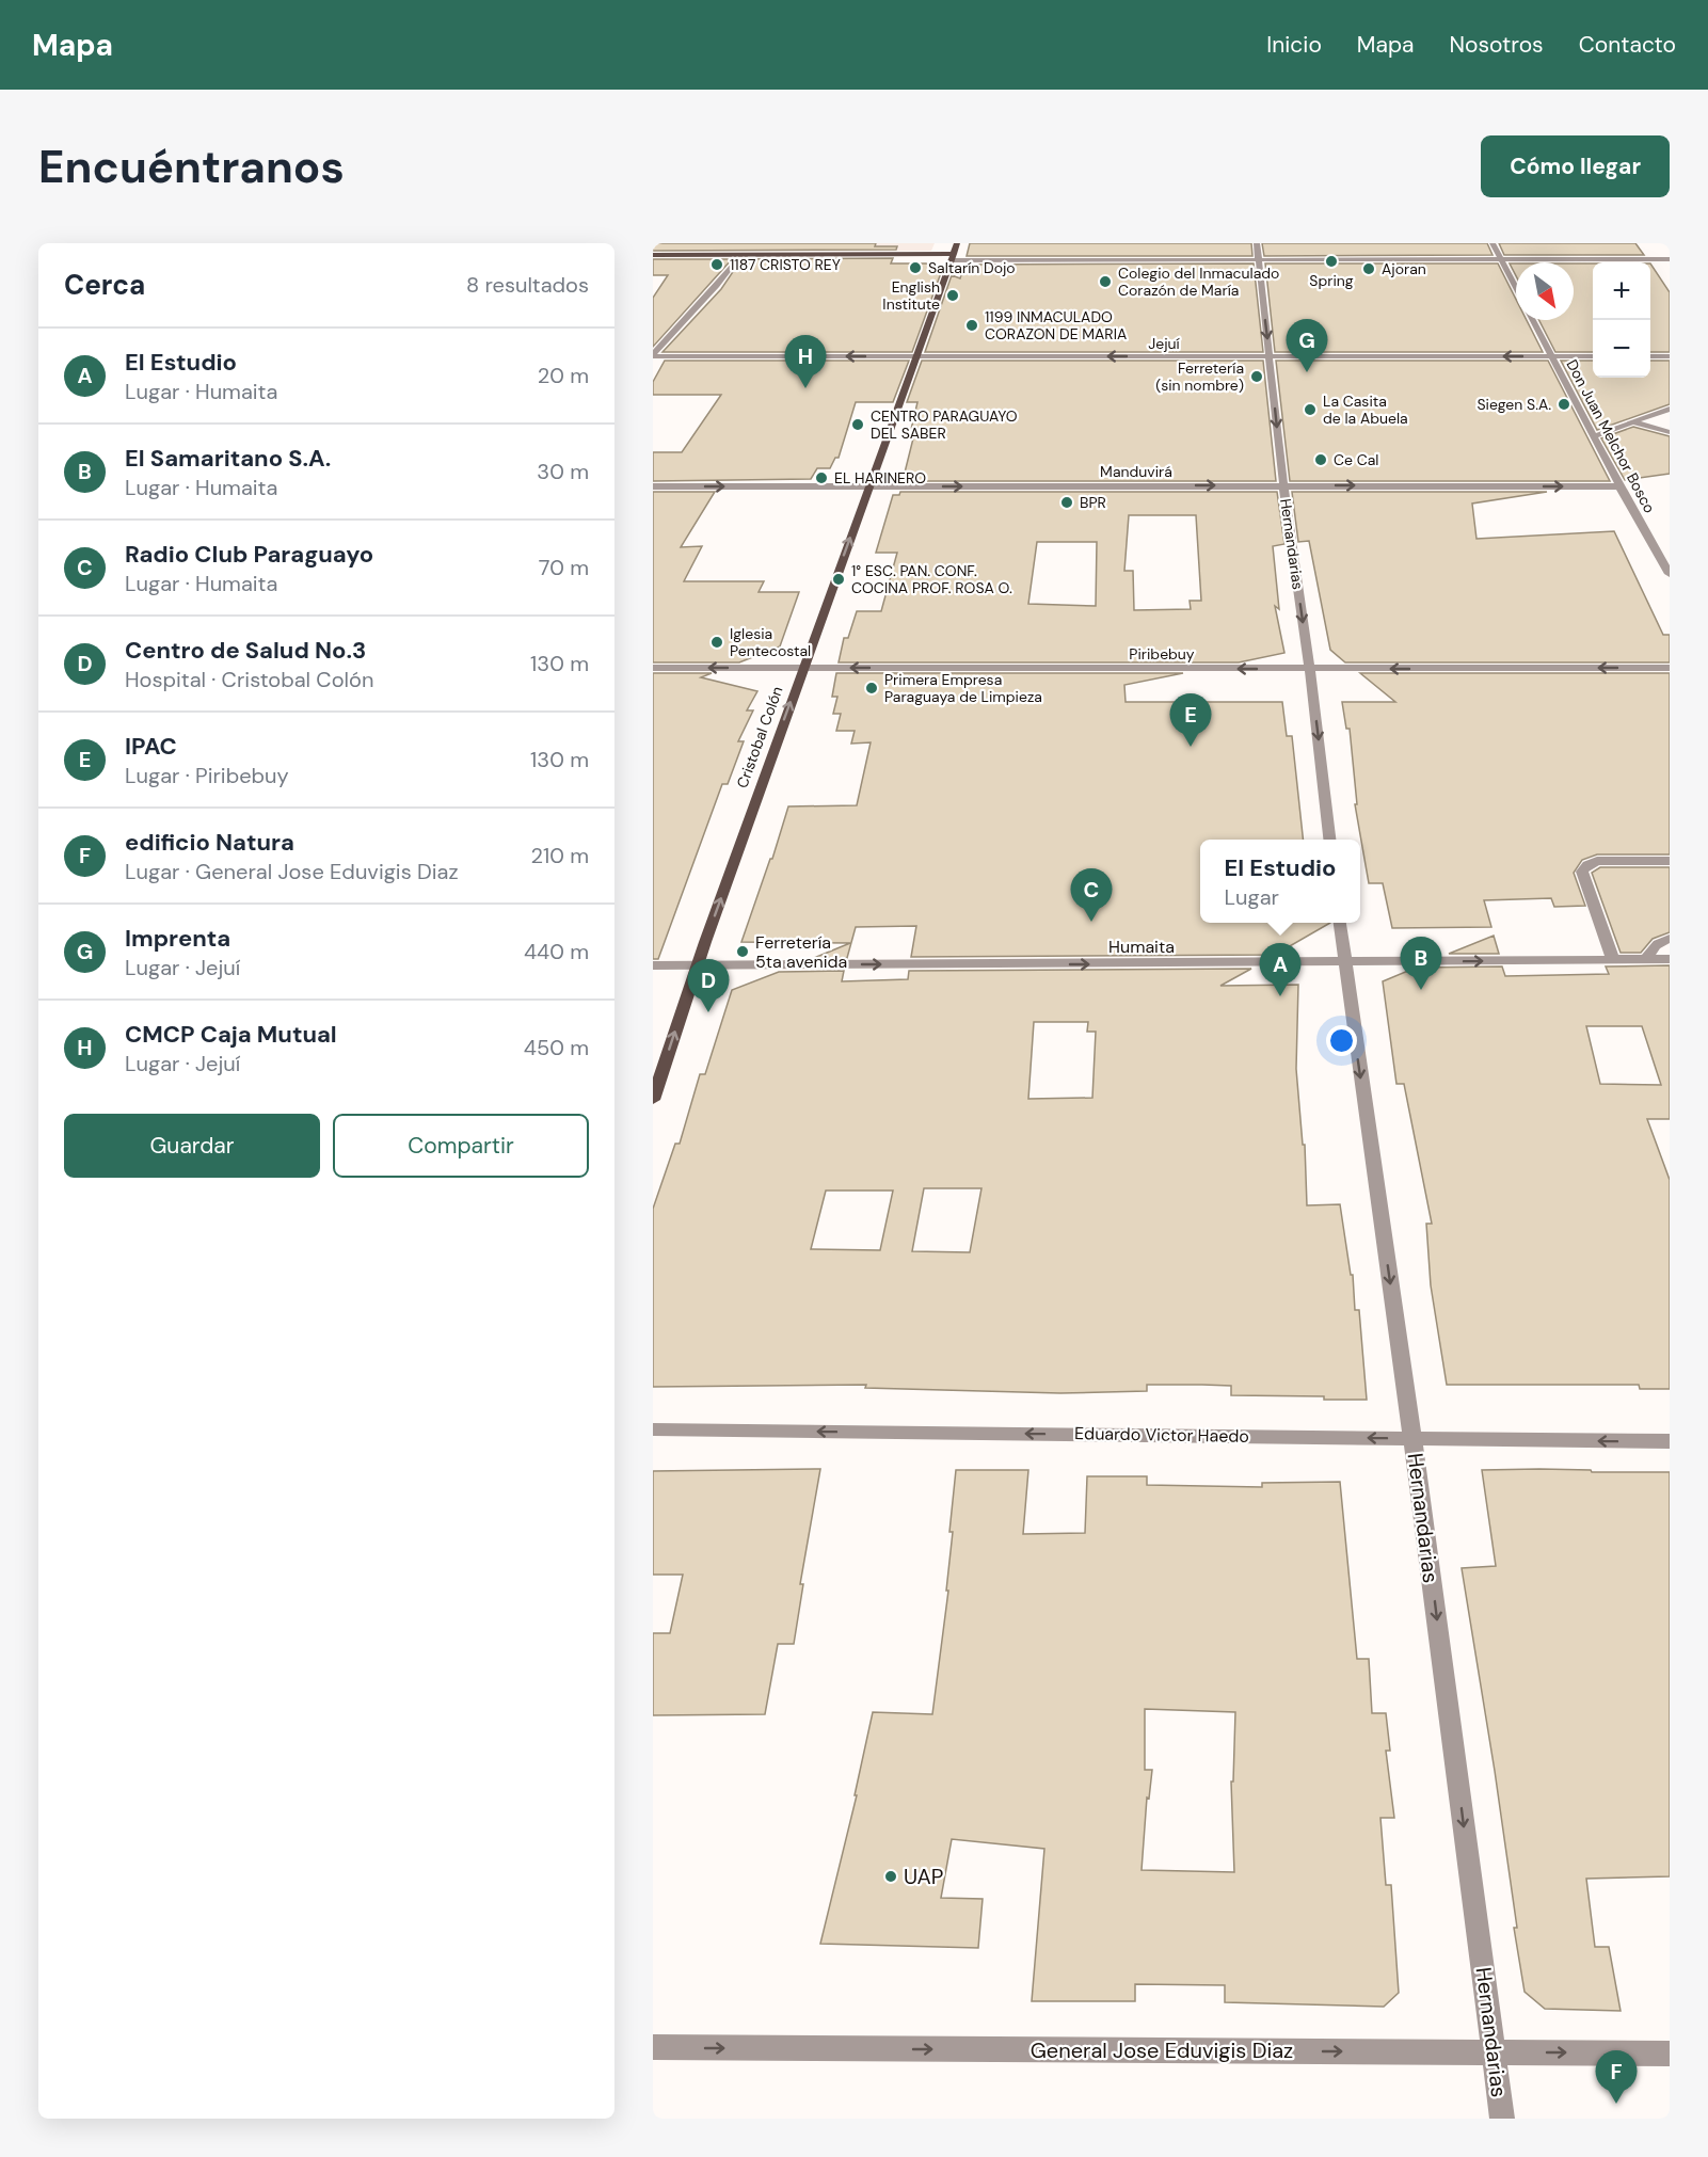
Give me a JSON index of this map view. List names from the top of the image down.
{
  "streets": {
    "main road": ["Cristobal Colón"],
    "street": [
      "Jejuí",
      "Don Juan Melchor Bosco",
      "Manduvirá",
      "Hernandarias",
      "Piribebuy",
      "Humaita",
      "Eduardo Victor Haedo",
      "General Jose Eduvigis Diaz"
    ]
  },
  "crossings": [
    ["Jejuí", "Don Juan Melchor Bosco"],
    ["Jejuí", "Hernandarias"],
    ["Jejuí", "Cristobal Colón"],
    ["Don Juan Melchor Bosco", "Manduvirá"],
    ["Manduvirá", "Hernandarias"],
    ["Manduvirá", "Cristobal Colón"],
    ["Hernandarias", "Piribebuy"],
    ["Hernandarias", "Humaita"],
    ["Hernandarias", "Eduardo Victor Haedo"],
    ["Hernandarias", "General Jose Eduvigis Diaz"],
    ["Piribebuy", "Cristobal Colón"],
    ["Cristobal Colón", "Humaita"]
  ],
  "one_way": [
    "Manduvirá",
    "Hernandarias",
    "Piribebuy",
    "Cristobal Colón",
    "Humaita",
    "Eduardo Victor Haedo",
    "General Jose Eduvigis Diaz"
  ],
  "places": [
    "Spring",
    "1187 CRISTO REY",
    "Saltarín Dojo",
    "Ajoran",
    "Colegio del Inmaculado Corazón de María",
    "English Institute",
    "1199 INMACULADO CORAZON DE MARIA",
    "Ferretería (sin nombre)",
    "Siegen S.A.",
    "La Casita de la Abuela",
    "CENTRO PARAGUAYO DEL SABER",
    "Ce Cal",
    "EL HARINERO",
    "BPR",
    "1° ESC. PAN. CONF. COCINA PROF. ROSA O.",
    "Iglesia Pentecostal",
    "Primera Empresa Paraguaya de Limpieza",
    "Ferretería 5ta avenida",
    "UAP"
  ],
  "north": "bottom right",
  "page": {
    "header": "Mapa",
    "nav": [
      "Inicio",
      "Mapa",
      "Nosotros",
      "Contacto"
    ],
    "buttons": [
      "Cómo llegar",
      ["Guardar", "Compartir"]
    ],
    "title": "Encuéntranos",
    "heading": ["Cerca", "8 resultados"],
    "map_buttons": ["+", "−"],
    "pins": [
      "G",
      "H",
      "E",
      "C",
      "B",
      "A",
      "D",
      "F"
    ],
    "list": [
      {
        "mark": "A",
        "name": "El Estudio",
        "note": "Lugar · Humaita",
        "value": "20 m"
      },
      {
        "mark": "B",
        "name": "El Samaritano S.A.",
        "note": "Lugar · Humaita",
        "value": "30 m"
      },
      {
        "mark": "C",
        "name": "Radio Club Paraguayo",
        "note": "Lugar · Humaita",
        "value": "70 m"
      },
      {
        "mark": "D",
        "name": "Centro de Salud No.3",
        "note": "Hospital · Cristobal Colón",
        "value": "130 m"
      },
      {
        "mark": "E",
        "name": "IPAC",
        "note": "Lugar · Piribebuy",
        "value": "130 m"
      },
      {
        "mark": "F",
        "name": "edificio Natura",
        "note": "Lugar · General Jose Eduvigis Diaz",
        "value": "210 m"
      },
      {
        "mark": "G",
        "name": "Imprenta",
        "note": "Lugar · Jejuí",
        "value": "440 m"
      },
      {
        "mark": "H",
        "name": "CMCP Caja Mutual",
        "note": "Lugar · Jejuí",
        "value": "450 m"
      }
    ],
    "popup": ["El Estudio", "Lugar"]
  }
}
